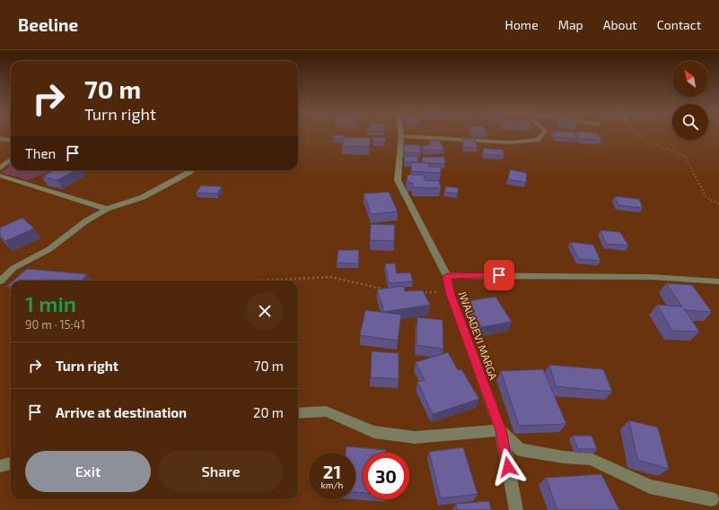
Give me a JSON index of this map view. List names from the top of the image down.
{
  "streets": {
    "street": ["JWALADEVI MARGA"]
  },
  "north": "top left",
  "page": {
    "header": "Beeline",
    "nav": [
      "Home",
      "Map",
      "About",
      "Contact"
    ],
    "turn": ["70 m", "Turn right"],
    "then": "Then",
    "heading": ["1 min", "90 m · 15:41"],
    "list": [
      {
        "name": "Turn right",
        "value": "70 m"
      },
      {
        "name": "Arrive at destination",
        "value": "20 m"
      }
    ],
    "buttons": ["Exit", "Share"],
    "speed": "21 km/h",
    "limit": "30"
  }
}
